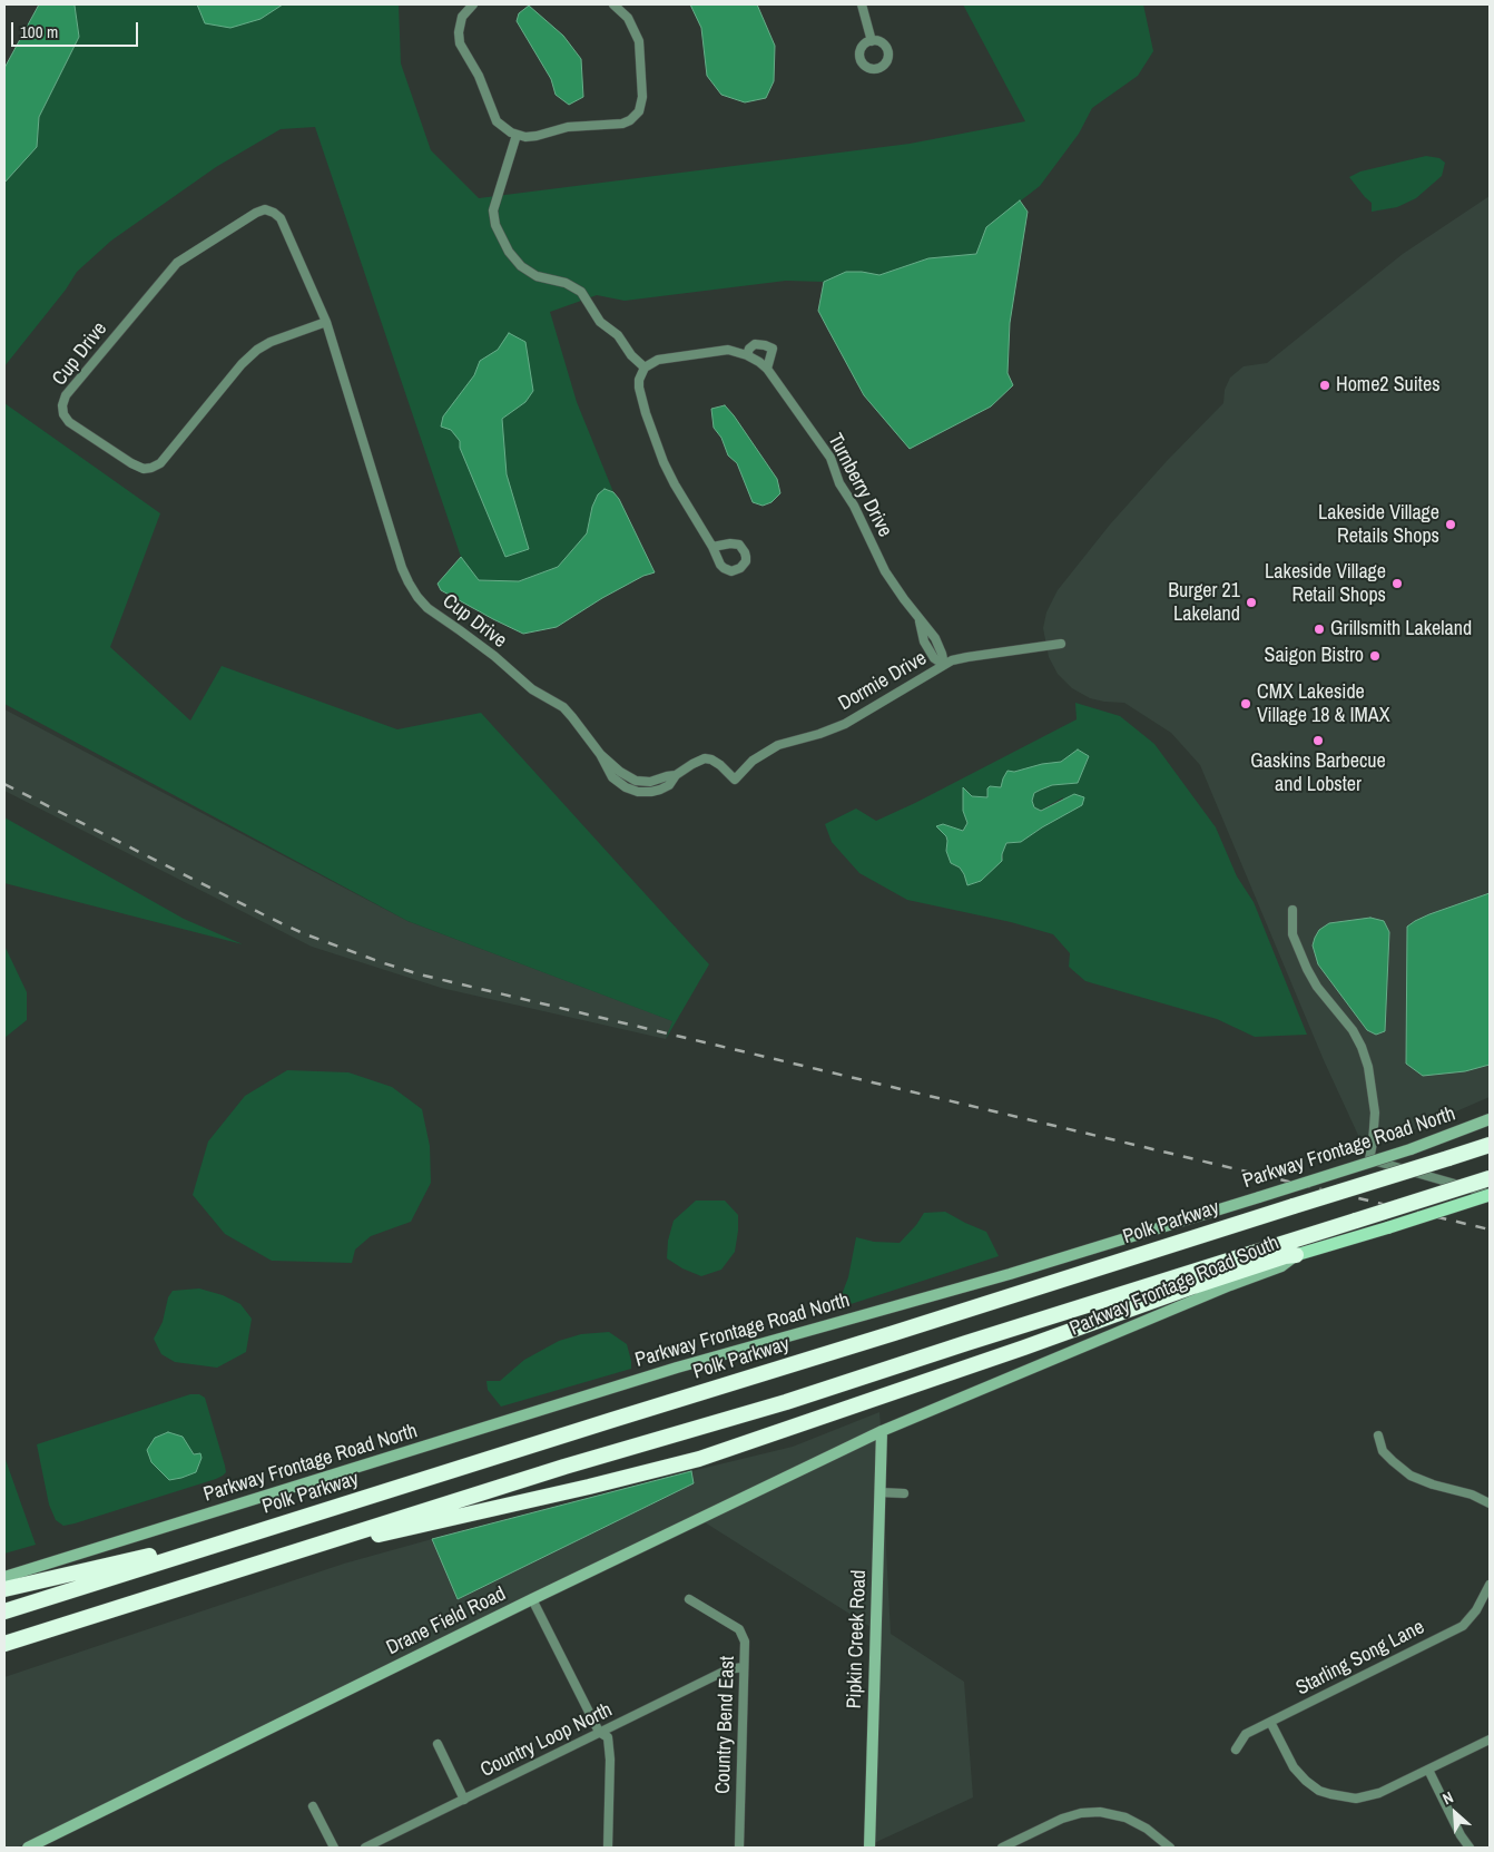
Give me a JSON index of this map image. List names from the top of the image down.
{
  "streets": {
    "highway": ["Polk Parkway"],
    "main road": [
      "Parkway Frontage Road North",
      "Parkway Frontage Road South",
      "Drane Field Road",
      "Pipkin Creek Road"
    ],
    "street": [
      "Cup Drive",
      "Turnberry Drive",
      "Dormie Drive",
      "Starling Song Lane",
      "Country Bend East",
      "Country Loop North"
    ]
  },
  "crossings": [
    ["Turnberry Drive", "Dormie Drive"],
    ["Parkway Frontage Road South", "Drane Field Road"],
    ["Parkway Frontage Road South", "Pipkin Creek Road"],
    ["Drane Field Road", "Pipkin Creek Road"],
    ["Country Bend East", "Country Loop North"]
  ],
  "places": [
    "Home2 Suites",
    "Lakeside Village Retails Shops",
    "Lakeside Village Retail Shops",
    "Burger 21 Lakeland",
    "Grillsmith Lakeland",
    "Saigon Bistro",
    "CMX Lakeside Village 18 & IMAX",
    "Gaskins Barbecue and Lobster"
  ],
  "scale_bar": "100 m",
  "north": "top left"
}
